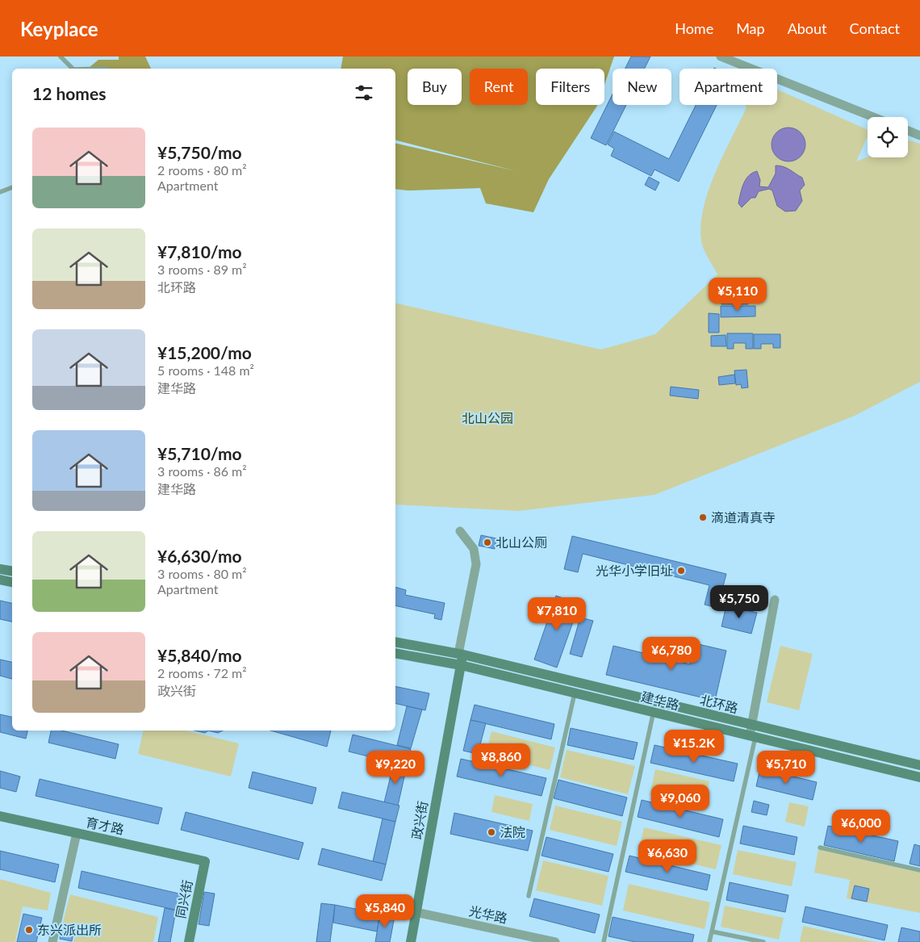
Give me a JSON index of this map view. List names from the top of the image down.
{
  "streets": {
    "street": [
      "建华路",
      "北环路",
      "政兴街",
      "育才路",
      "同兴街",
      "光华路"
    ]
  },
  "crossings": [
    ["建华路", "政兴街"],
    ["北环路", "政兴街"],
    ["政兴街", "光华路"],
    ["育才路", "同兴街"]
  ],
  "parks": ["北山公园"],
  "places": [
    "滴道清真寺",
    "北山公厕",
    "光华小学旧址",
    "法院",
    "东兴派出所"
  ],
  "page": {
    "header": "Keyplace",
    "nav": [
      "Home",
      "Map",
      "About",
      "Contact"
    ],
    "chip": [
      "Buy",
      "Rent",
      "Filters",
      "New",
      "Apartment"
    ],
    "heading": "12 homes",
    "list": [
      {
        "name": "¥5,750/mo",
        "note": "2 rooms · 80 m² · Apartment"
      },
      {
        "name": "¥7,810/mo",
        "note": "3 rooms · 89 m² · 北环路"
      },
      {
        "name": "¥15,200/mo",
        "note": "5 rooms · 148 m² · 建华路"
      },
      {
        "name": "¥5,710/mo",
        "note": "3 rooms · 86 m² · 建华路"
      },
      {
        "name": "¥6,630/mo",
        "note": "3 rooms · 80 m² · Apartment"
      },
      {
        "name": "¥5,840/mo",
        "note": "2 rooms · 72 m² · 政兴街"
      }
    ],
    "price": [
      "¥5,110",
      "¥5,750",
      "¥7,810",
      "¥6,780",
      "¥15.2K",
      "¥8,860",
      "¥9,220",
      "¥5,710",
      "¥9,060",
      "¥6,000",
      "¥6,630",
      "¥5,840"
    ]
  }
}
